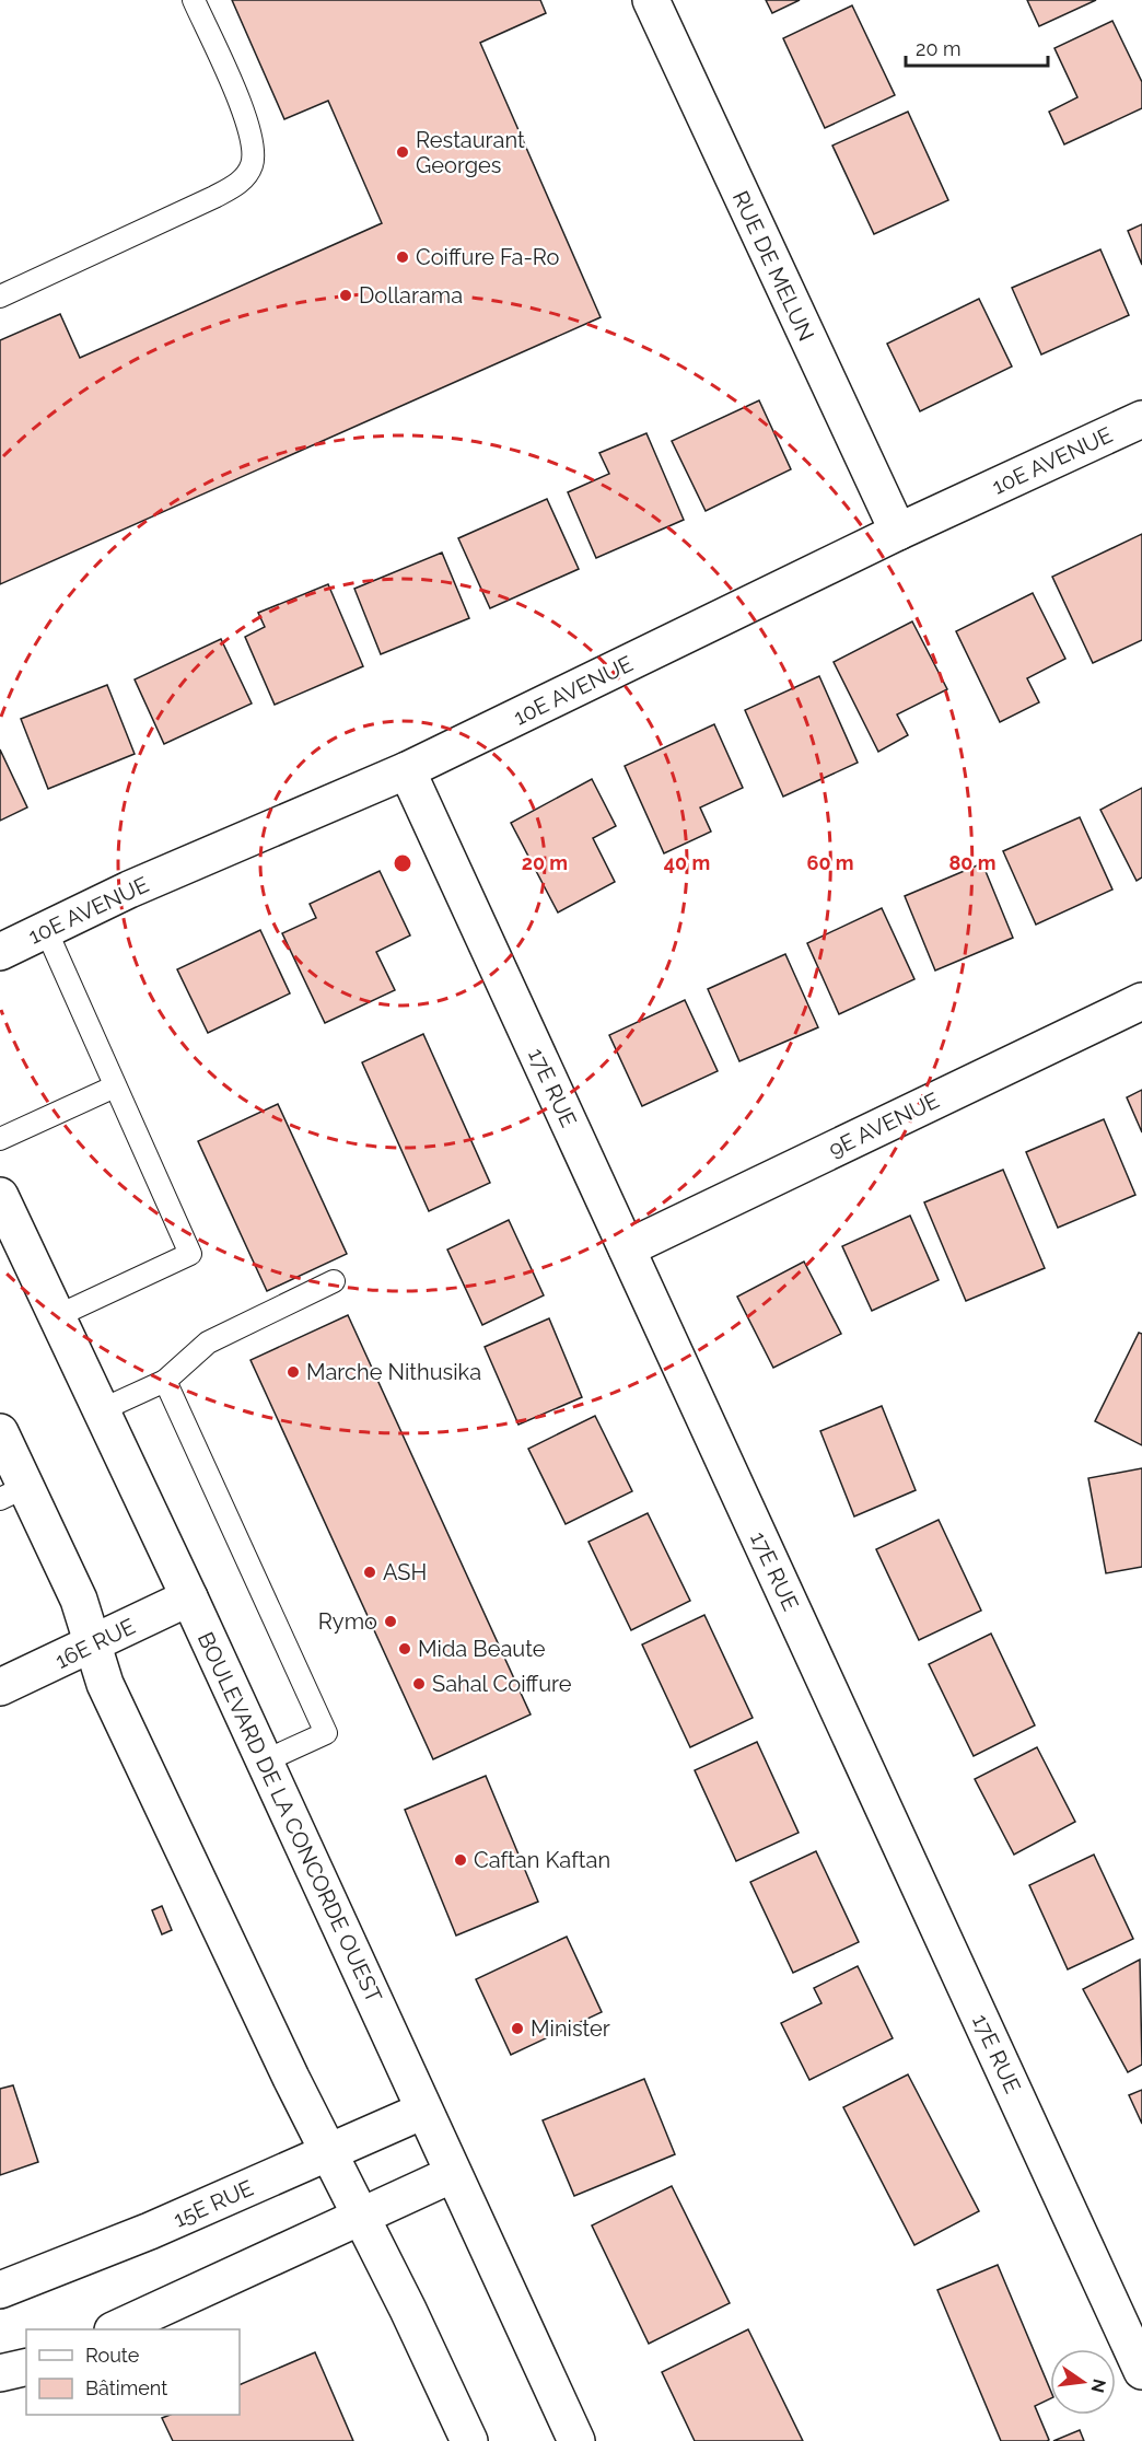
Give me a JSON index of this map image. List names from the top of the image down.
{
  "streets": {
    "street": [
      "RUE DE MELUN",
      "10E AVENUE",
      "17E RUE",
      "9E AVENUE",
      "16E RUE",
      "BOULEVARD DE LA CONCORDE OUEST",
      "15E RUE"
    ]
  },
  "crossings": [
    ["RUE DE MELUN", "10E AVENUE"],
    ["10E AVENUE", "17E RUE"],
    ["17E RUE", "9E AVENUE"],
    ["16E RUE", "BOULEVARD DE LA CONCORDE OUEST"],
    ["BOULEVARD DE LA CONCORDE OUEST", "15E RUE"]
  ],
  "places": [
    "Restaurant Georges",
    "Coiffure Fa-Ro",
    "Dollarama",
    "Marche Nithusika",
    "ASH",
    "Rymo",
    "Mida Beaute",
    "Sahal Coiffure",
    "Caftan Kaftan",
    "Minister"
  ],
  "legend": ["Route", "Bâtiment"],
  "scale_bar": "20 m",
  "north": "right",
  "rings": [
    "20 m",
    "40 m",
    "60 m",
    "80 m"
  ]
}
